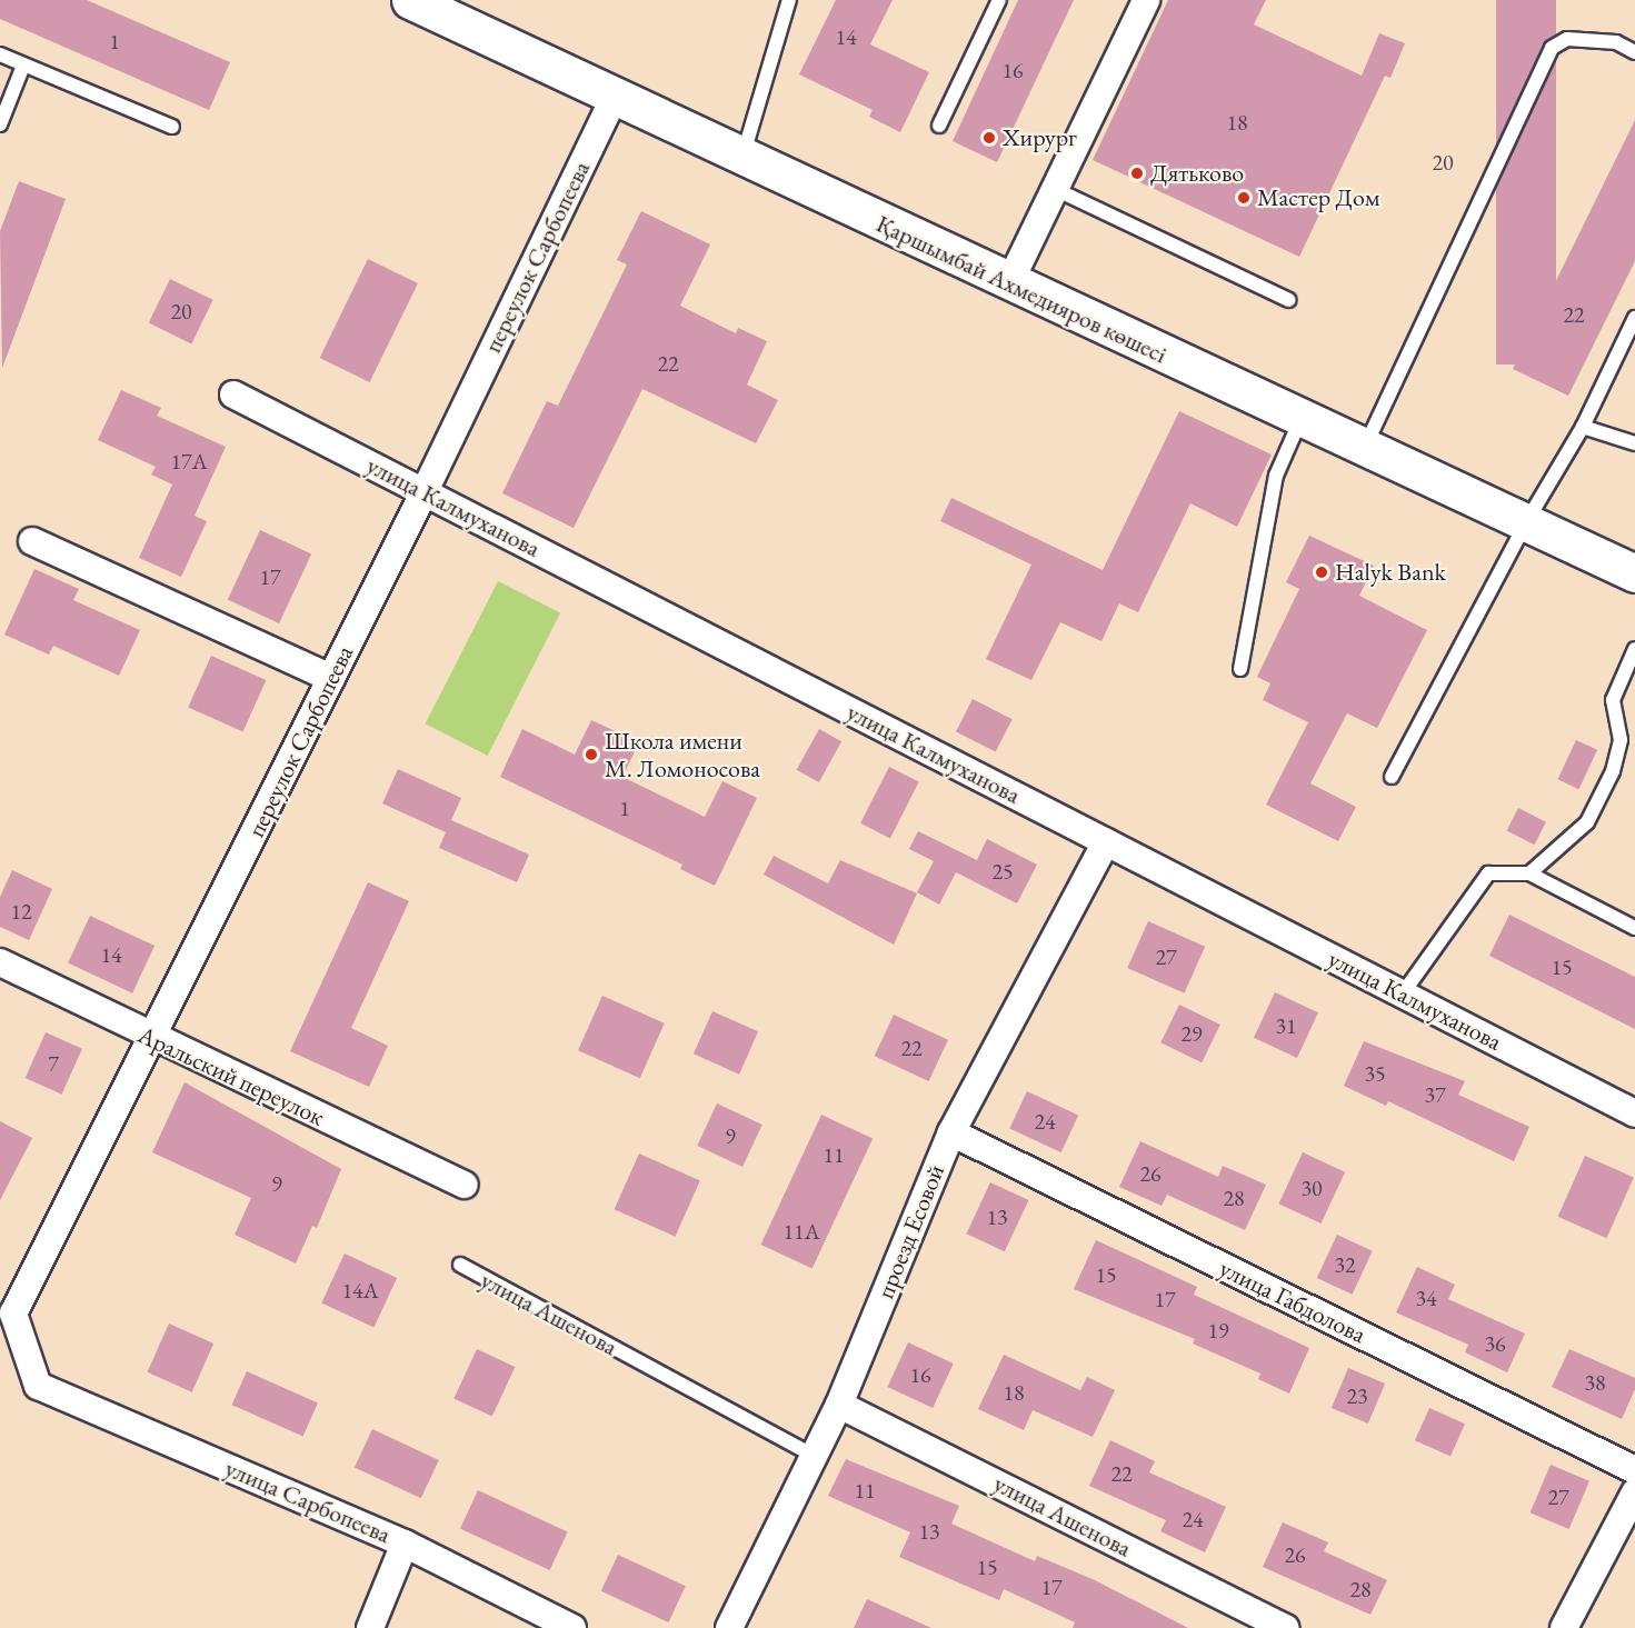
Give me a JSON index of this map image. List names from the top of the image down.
{
  "streets": {
    "main road": ["Қаршымбай Ахмедияров көшесі"],
    "street": [
      "переулок Сарбопеева",
      "улица Калмуханова",
      "Аральский переулок",
      "проезд Есовой",
      "улица Габдолова",
      "улица Ашенова",
      "улица Сарбопеева"
    ]
  },
  "crossings": [
    ["переулок Сарбопеева", "Қаршымбай Ахмедияров көшесі"],
    ["переулок Сарбопеева", "улица Калмуханова"],
    ["переулок Сарбопеева", "Аральский переулок"],
    ["переулок Сарбопеева", "улица Сарбопеева"],
    ["улица Калмуханова", "проезд Есовой"],
    ["проезд Есовой", "улица Габдолова"],
    ["проезд Есовой", "улица Ашенова"]
  ],
  "places": [
    "Хирург",
    "Дятьково",
    "Мастер Дом",
    "Halyk Bank",
    "Школа имени М. Ломоносова"
  ],
  "house_numbers": [
    "14",
    "1",
    "16",
    "18",
    "20",
    "20",
    "22",
    "22",
    "17А",
    "17",
    "1",
    "25",
    "12",
    "14",
    "27",
    "15",
    "31",
    "29",
    "22",
    "7",
    "35",
    "37",
    "24",
    "9",
    "11",
    "26",
    "9",
    "30",
    "28",
    "13",
    "11А",
    "32",
    "15",
    "14А",
    "34",
    "17",
    "19",
    "36",
    "16",
    "38",
    "18",
    "23",
    "22",
    "11",
    "27",
    "24",
    "13",
    "26",
    "15",
    "17",
    "28"
  ]
}
